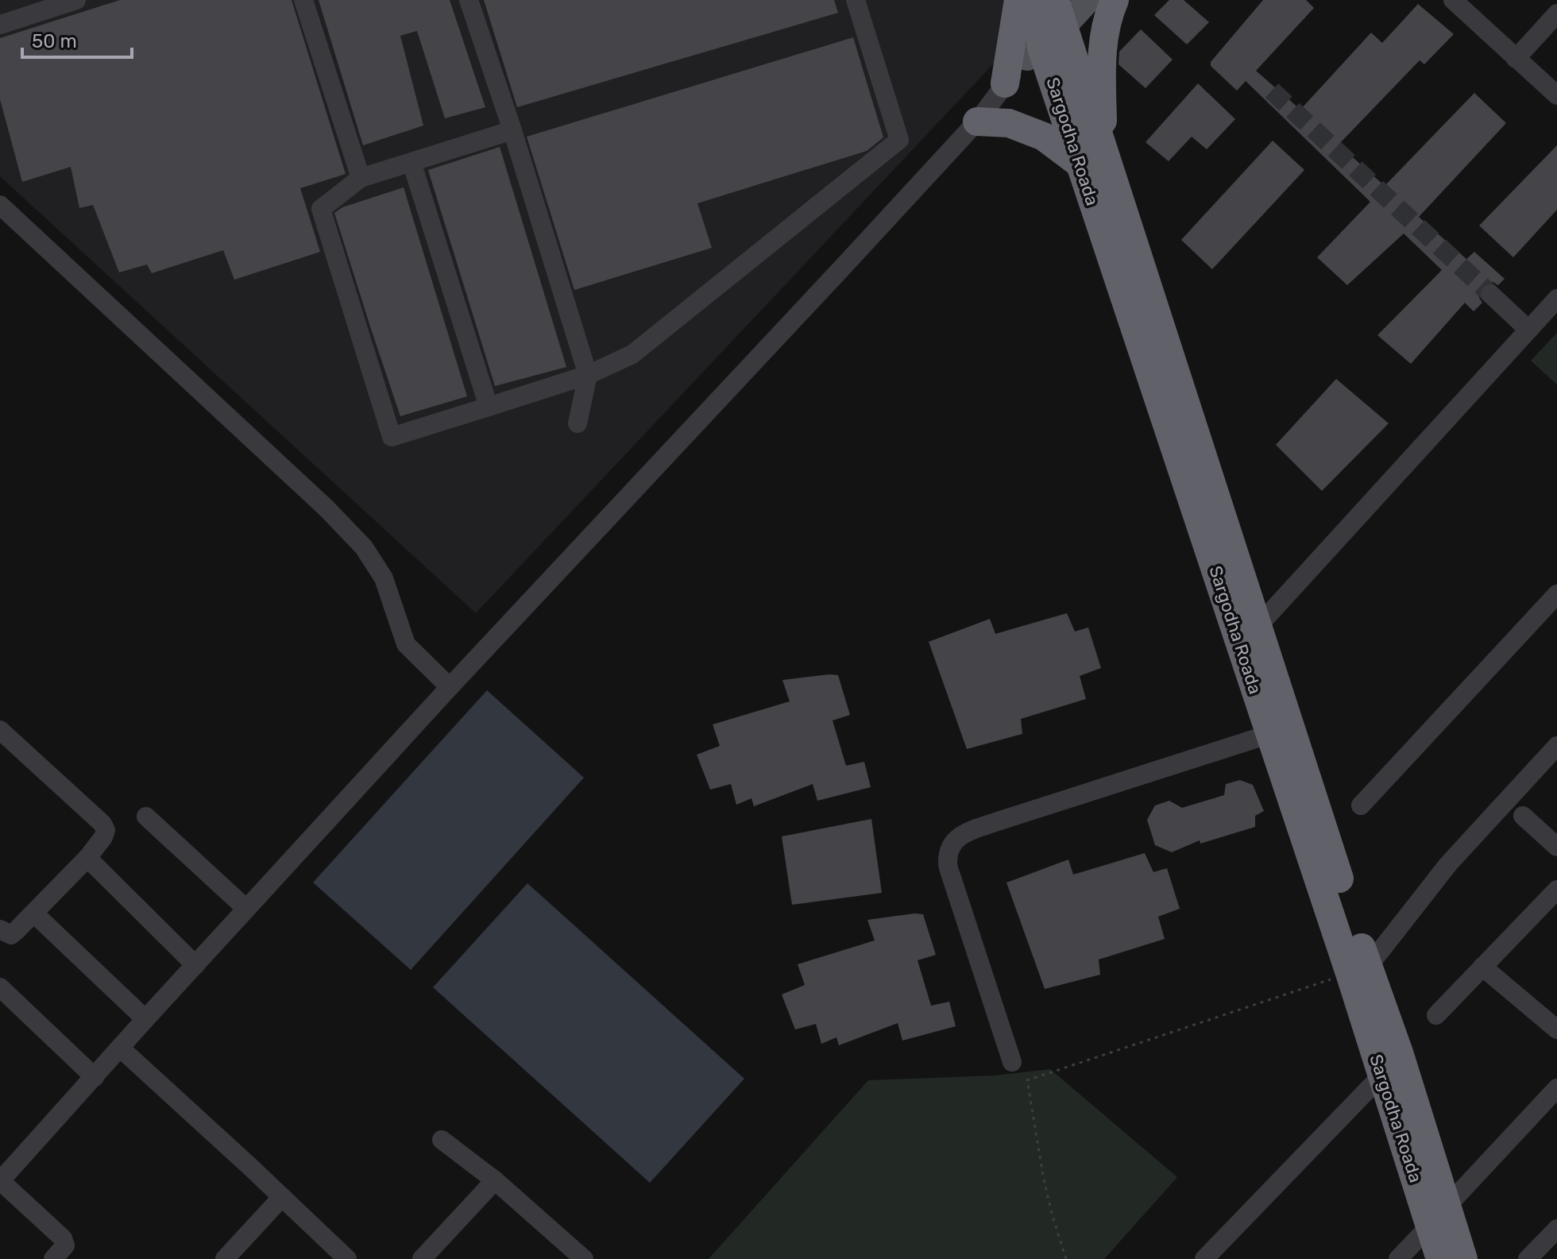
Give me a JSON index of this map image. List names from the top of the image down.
{
  "streets": {
    "highway": ["Sargodha Roada"]
  },
  "scale_bar": "50 m"
}
